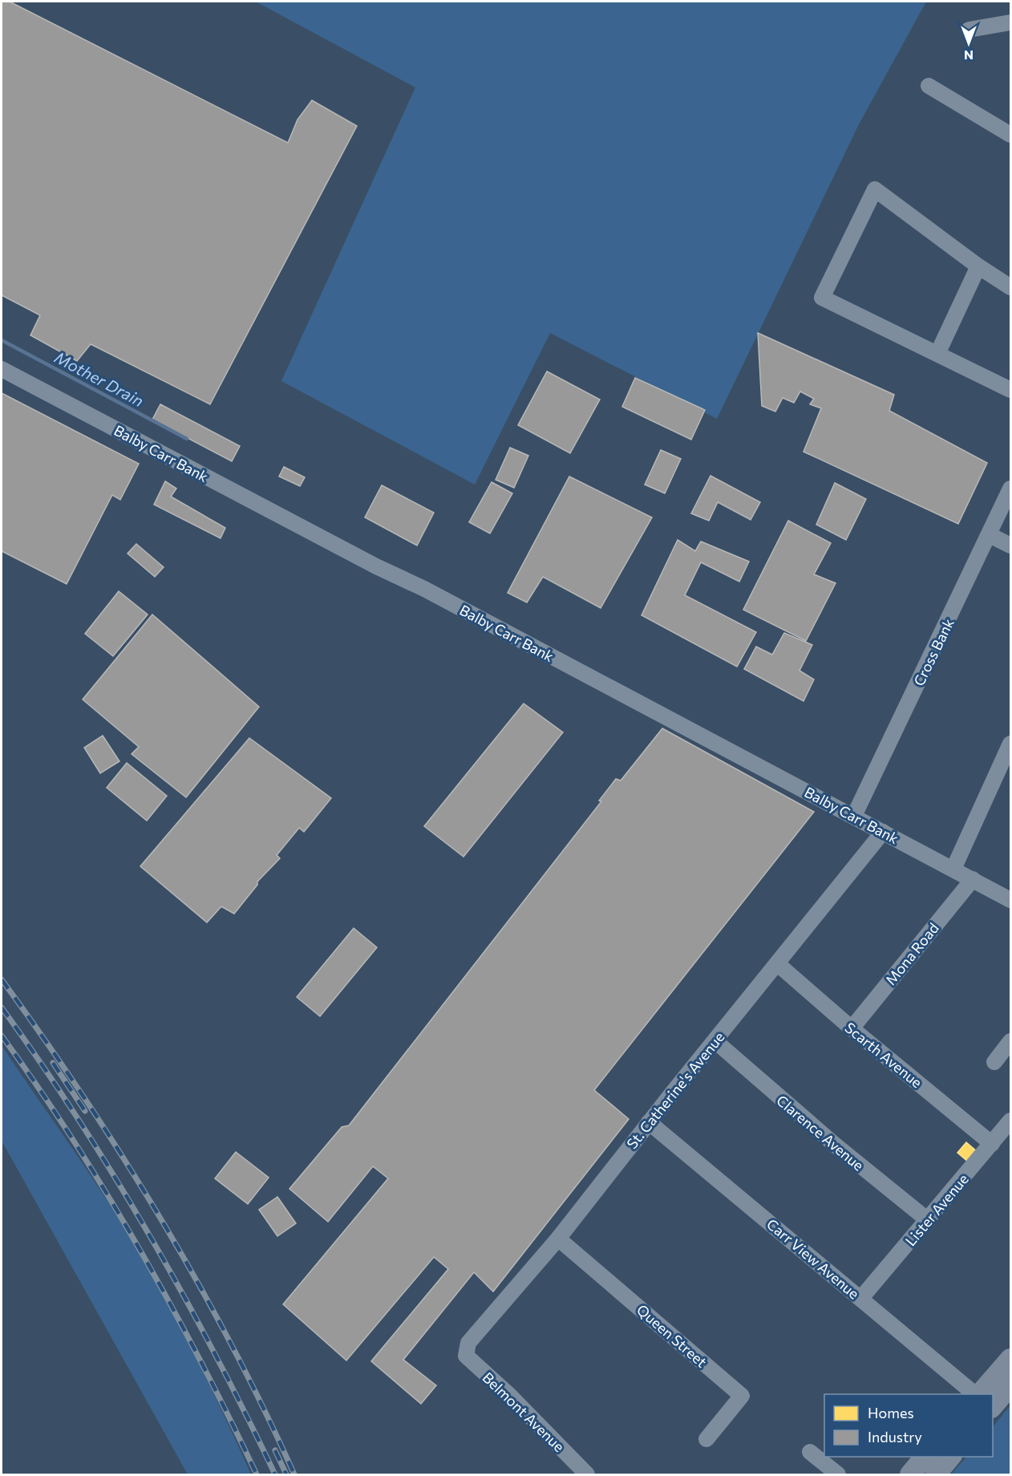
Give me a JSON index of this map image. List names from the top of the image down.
{
  "streets": {
    "street": [
      "Balby Carr Bank",
      "Cross Bank",
      "Mona Road",
      "Scarth Avenue",
      "St. Catherine's Avenue",
      "Clarence Avenue",
      "Lister Avenue",
      "Carr View Avenue",
      "Queen Street",
      "Belmont Avenue"
    ]
  },
  "crossings": [
    ["Balby Carr Bank", "Cross Bank"],
    ["Balby Carr Bank", "Mona Road"],
    ["Balby Carr Bank", "St. Catherine's Avenue"],
    ["Mona Road", "Scarth Avenue"],
    ["Scarth Avenue", "St. Catherine's Avenue"],
    ["Scarth Avenue", "Lister Avenue"],
    ["St. Catherine's Avenue", "Clarence Avenue"],
    ["St. Catherine's Avenue", "Carr View Avenue"],
    ["St. Catherine's Avenue", "Queen Street"],
    ["St. Catherine's Avenue", "Belmont Avenue"],
    ["Clarence Avenue", "Lister Avenue"],
    ["Lister Avenue", "Carr View Avenue"]
  ],
  "water": ["Mother Drain"],
  "legend": ["Homes", "Industry"],
  "north": "bottom"
}
